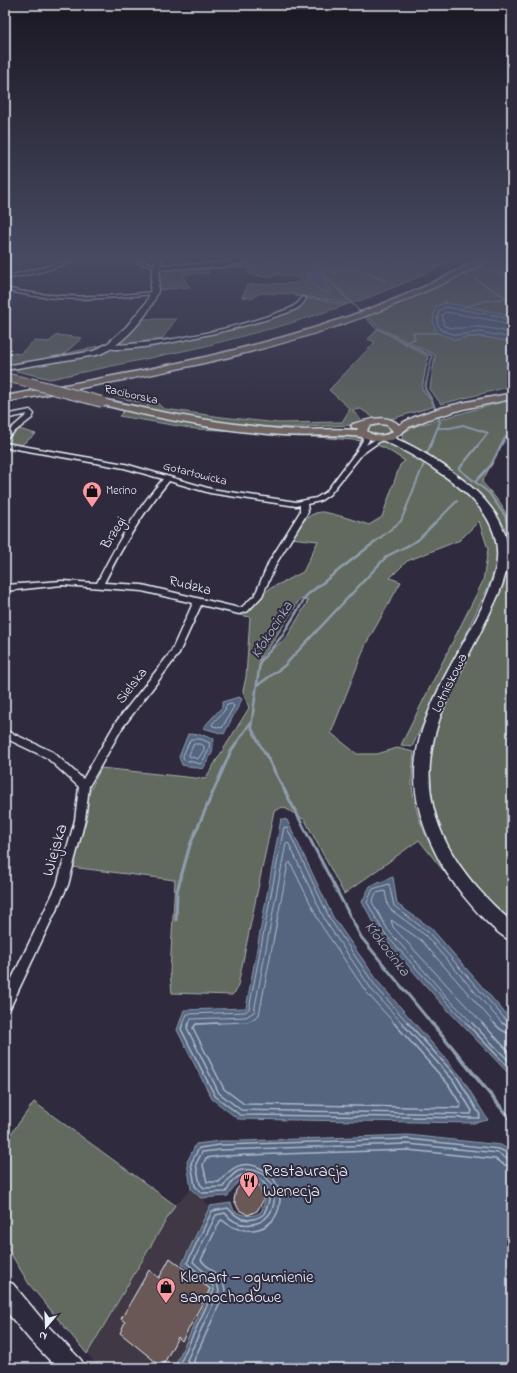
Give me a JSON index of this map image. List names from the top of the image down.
{
  "streets": {
    "main road": ["Raciborska", "Lotniskowa"],
    "street": [
      "Gotartowicka",
      "Brzegi",
      "Rudzka",
      "Sielska",
      "Wiejska"
    ]
  },
  "crossings": [
    ["Raciborska", "Gotartowicka"],
    ["Raciborska", "Lotniskowa"],
    ["Gotartowicka", "Brzegi"],
    ["Gotartowicka", "Rudzka"],
    ["Gotartowicka", "Lotniskowa"],
    ["Brzegi", "Rudzka"],
    ["Rudzka", "Sielska"],
    ["Sielska", "Wiejska"]
  ],
  "water": ["Kłokocinka"],
  "places": {
    "shop": ["Merino", "Klenart — ogumienie samochodowe"],
    "restaurant": ["Restauracja Wenecja"]
  },
  "north": "bottom"
}
